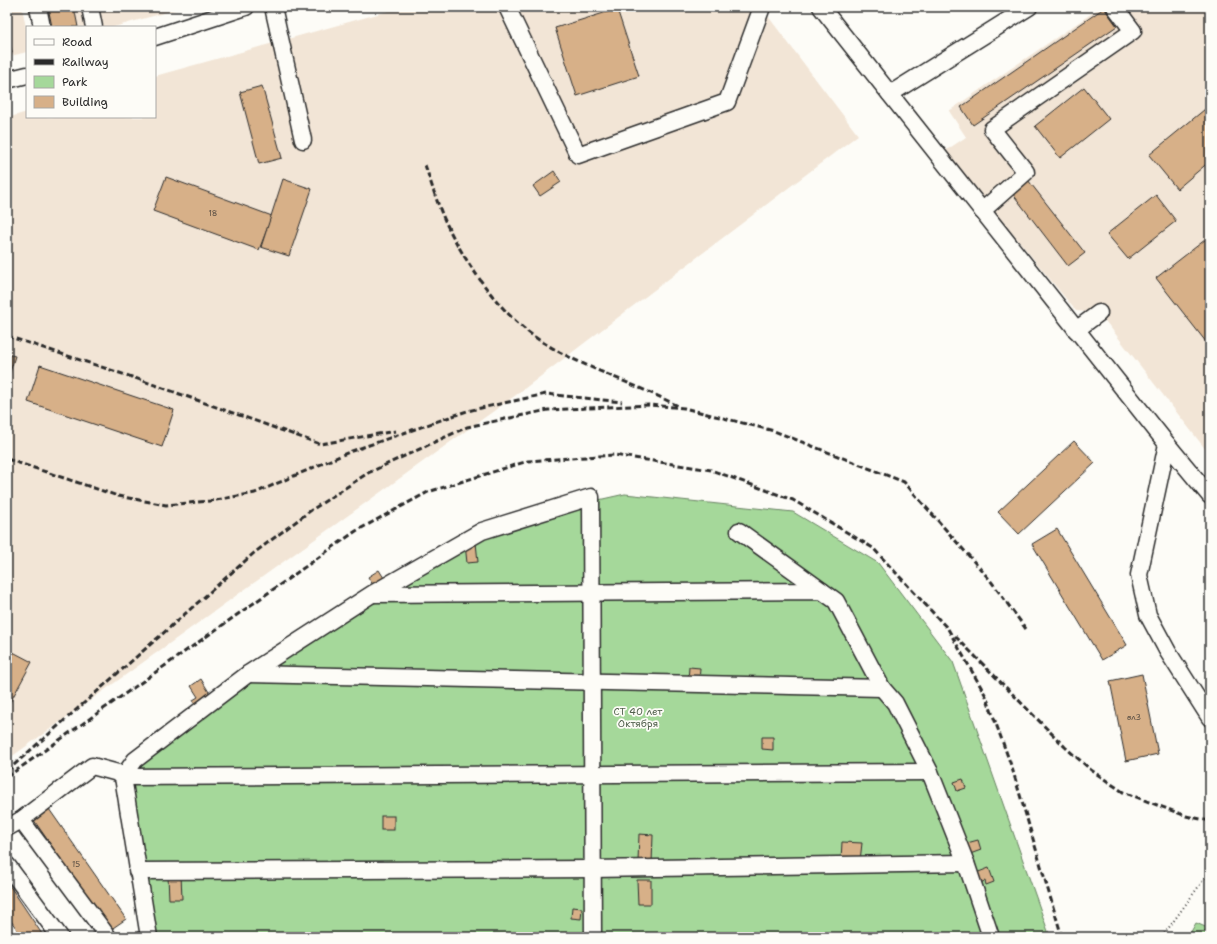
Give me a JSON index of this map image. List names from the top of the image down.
{
  "parks": ["СТ 40 лет Октября"],
  "house_numbers": ["18", "вл3", "15"],
  "legend": [
    "Road",
    "Railway",
    "Park",
    "Building"
  ]
}
